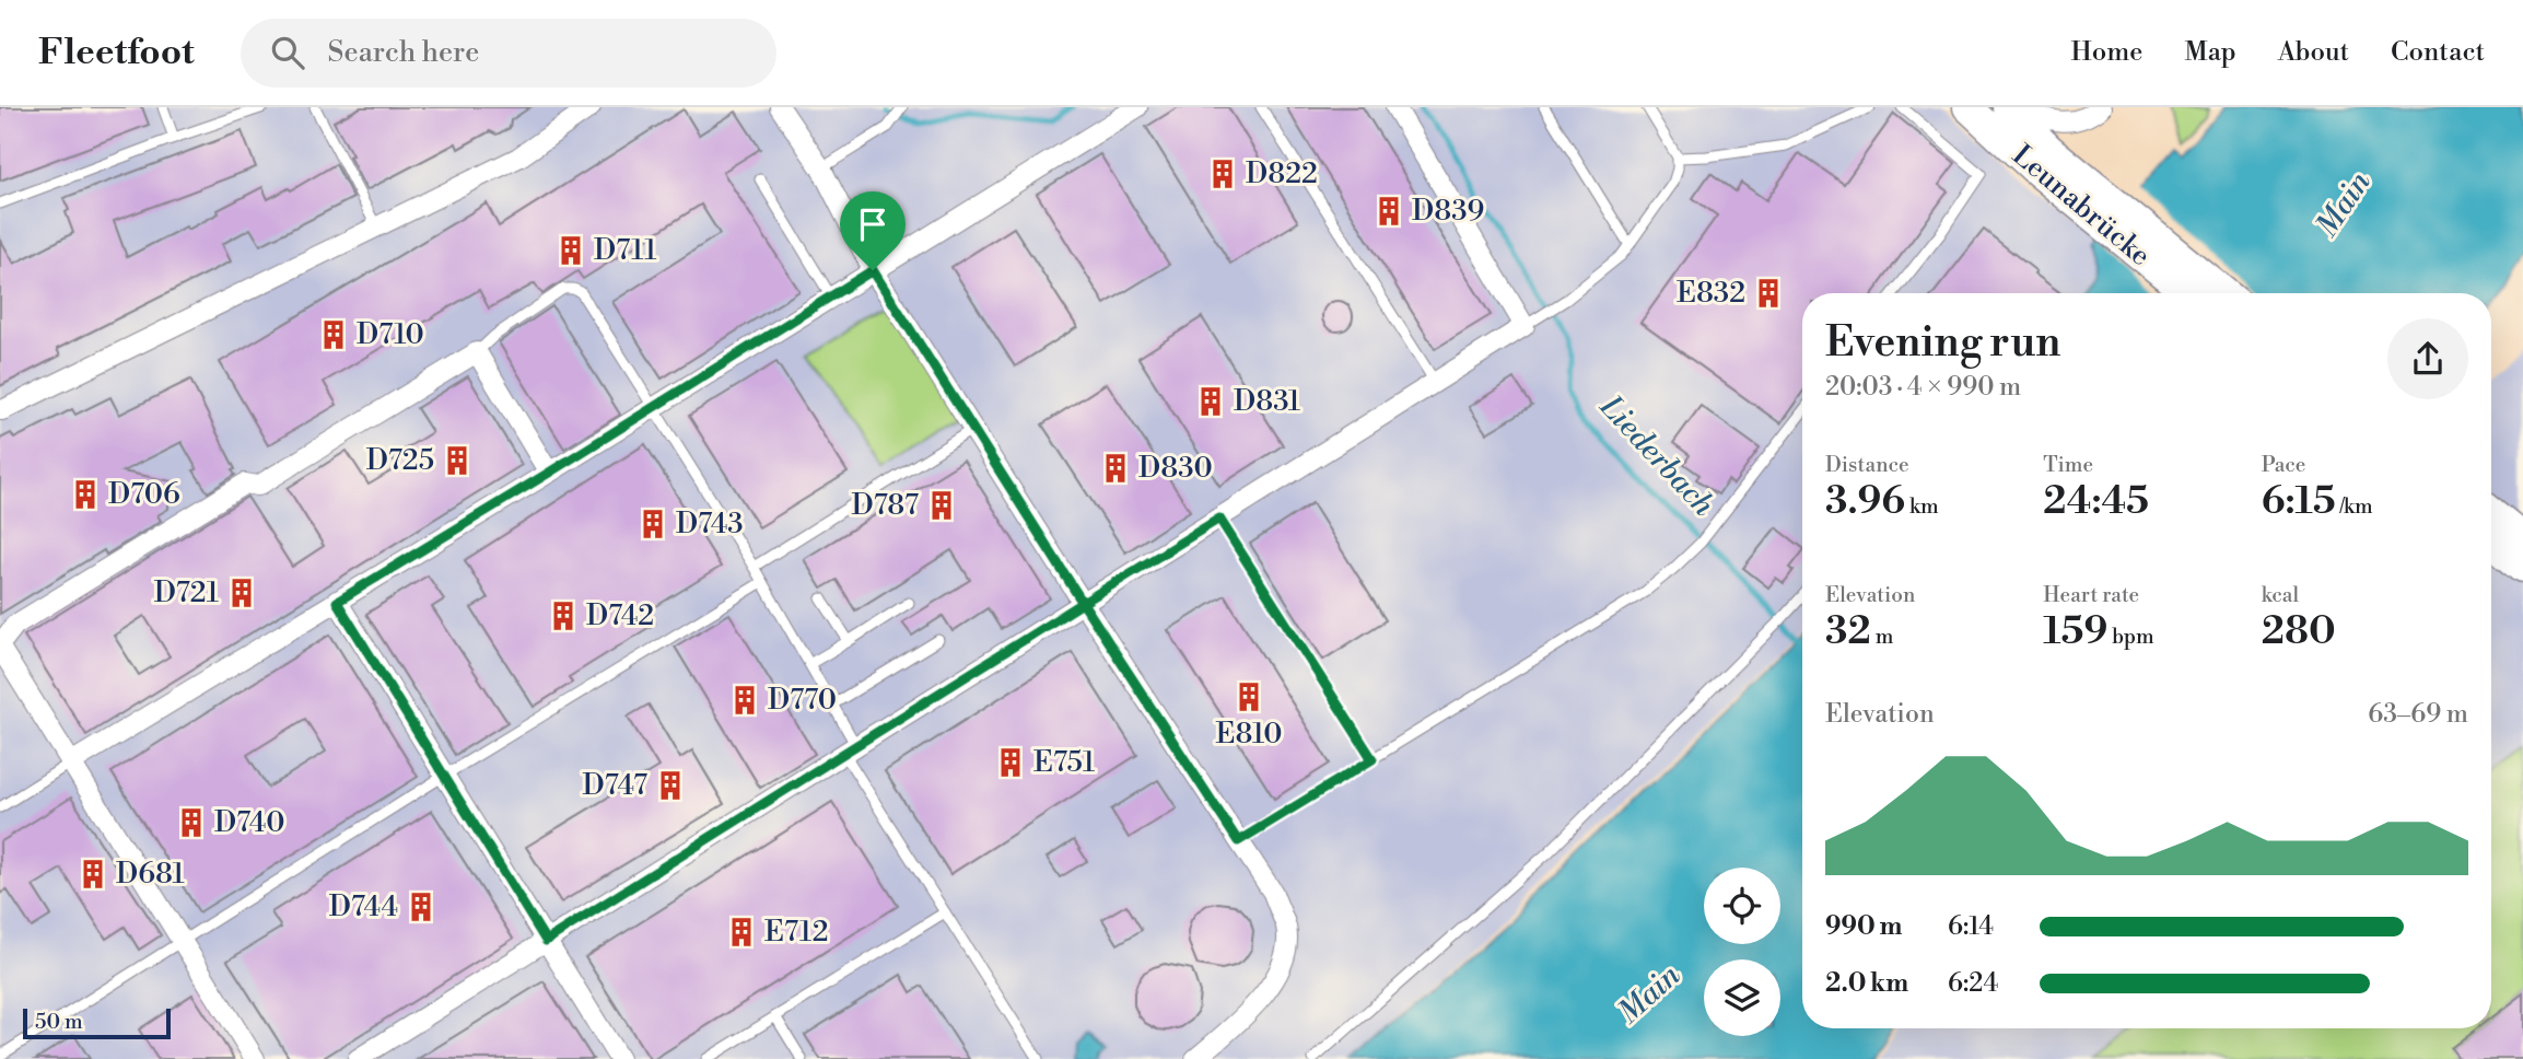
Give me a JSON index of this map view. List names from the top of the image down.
{
  "streets": {
    "main road": ["Leunabrücke"]
  },
  "water": ["Main", "Liederbach"],
  "places": {
    "building": [
      "D822",
      "D839",
      "D711",
      "E832",
      "D710",
      "D831",
      "D725",
      "D830",
      "D706",
      "D787",
      "D743",
      "D721",
      "D742",
      "E810",
      "D770",
      "E751",
      "D747",
      "D740",
      "D681",
      "D744",
      "E712"
    ]
  },
  "scale_bar": "50 m",
  "page": {
    "header": "Fleetfoot",
    "search": "Search here",
    "nav": [
      "Home",
      "Map",
      "About",
      "Contact"
    ],
    "heading": ["Evening run", "20:03 · 4 × 990 m"],
    "stats": [
      ["Distance", "3.96 km"],
      ["Time", "24:45"],
      ["Pace", "6:15 /km"],
      ["Elevation", "32 m"],
      ["Heart rate", "159 bpm"],
      ["kcal", "280"]
    ],
    "chart": ["Elevation", "63–69 m"],
    "list": [
      {
        "name": "990 m",
        "note": "6:14"
      },
      {
        "name": "2.0 km",
        "note": "6:24"
      }
    ],
    "scale": "50 m"
  }
}
